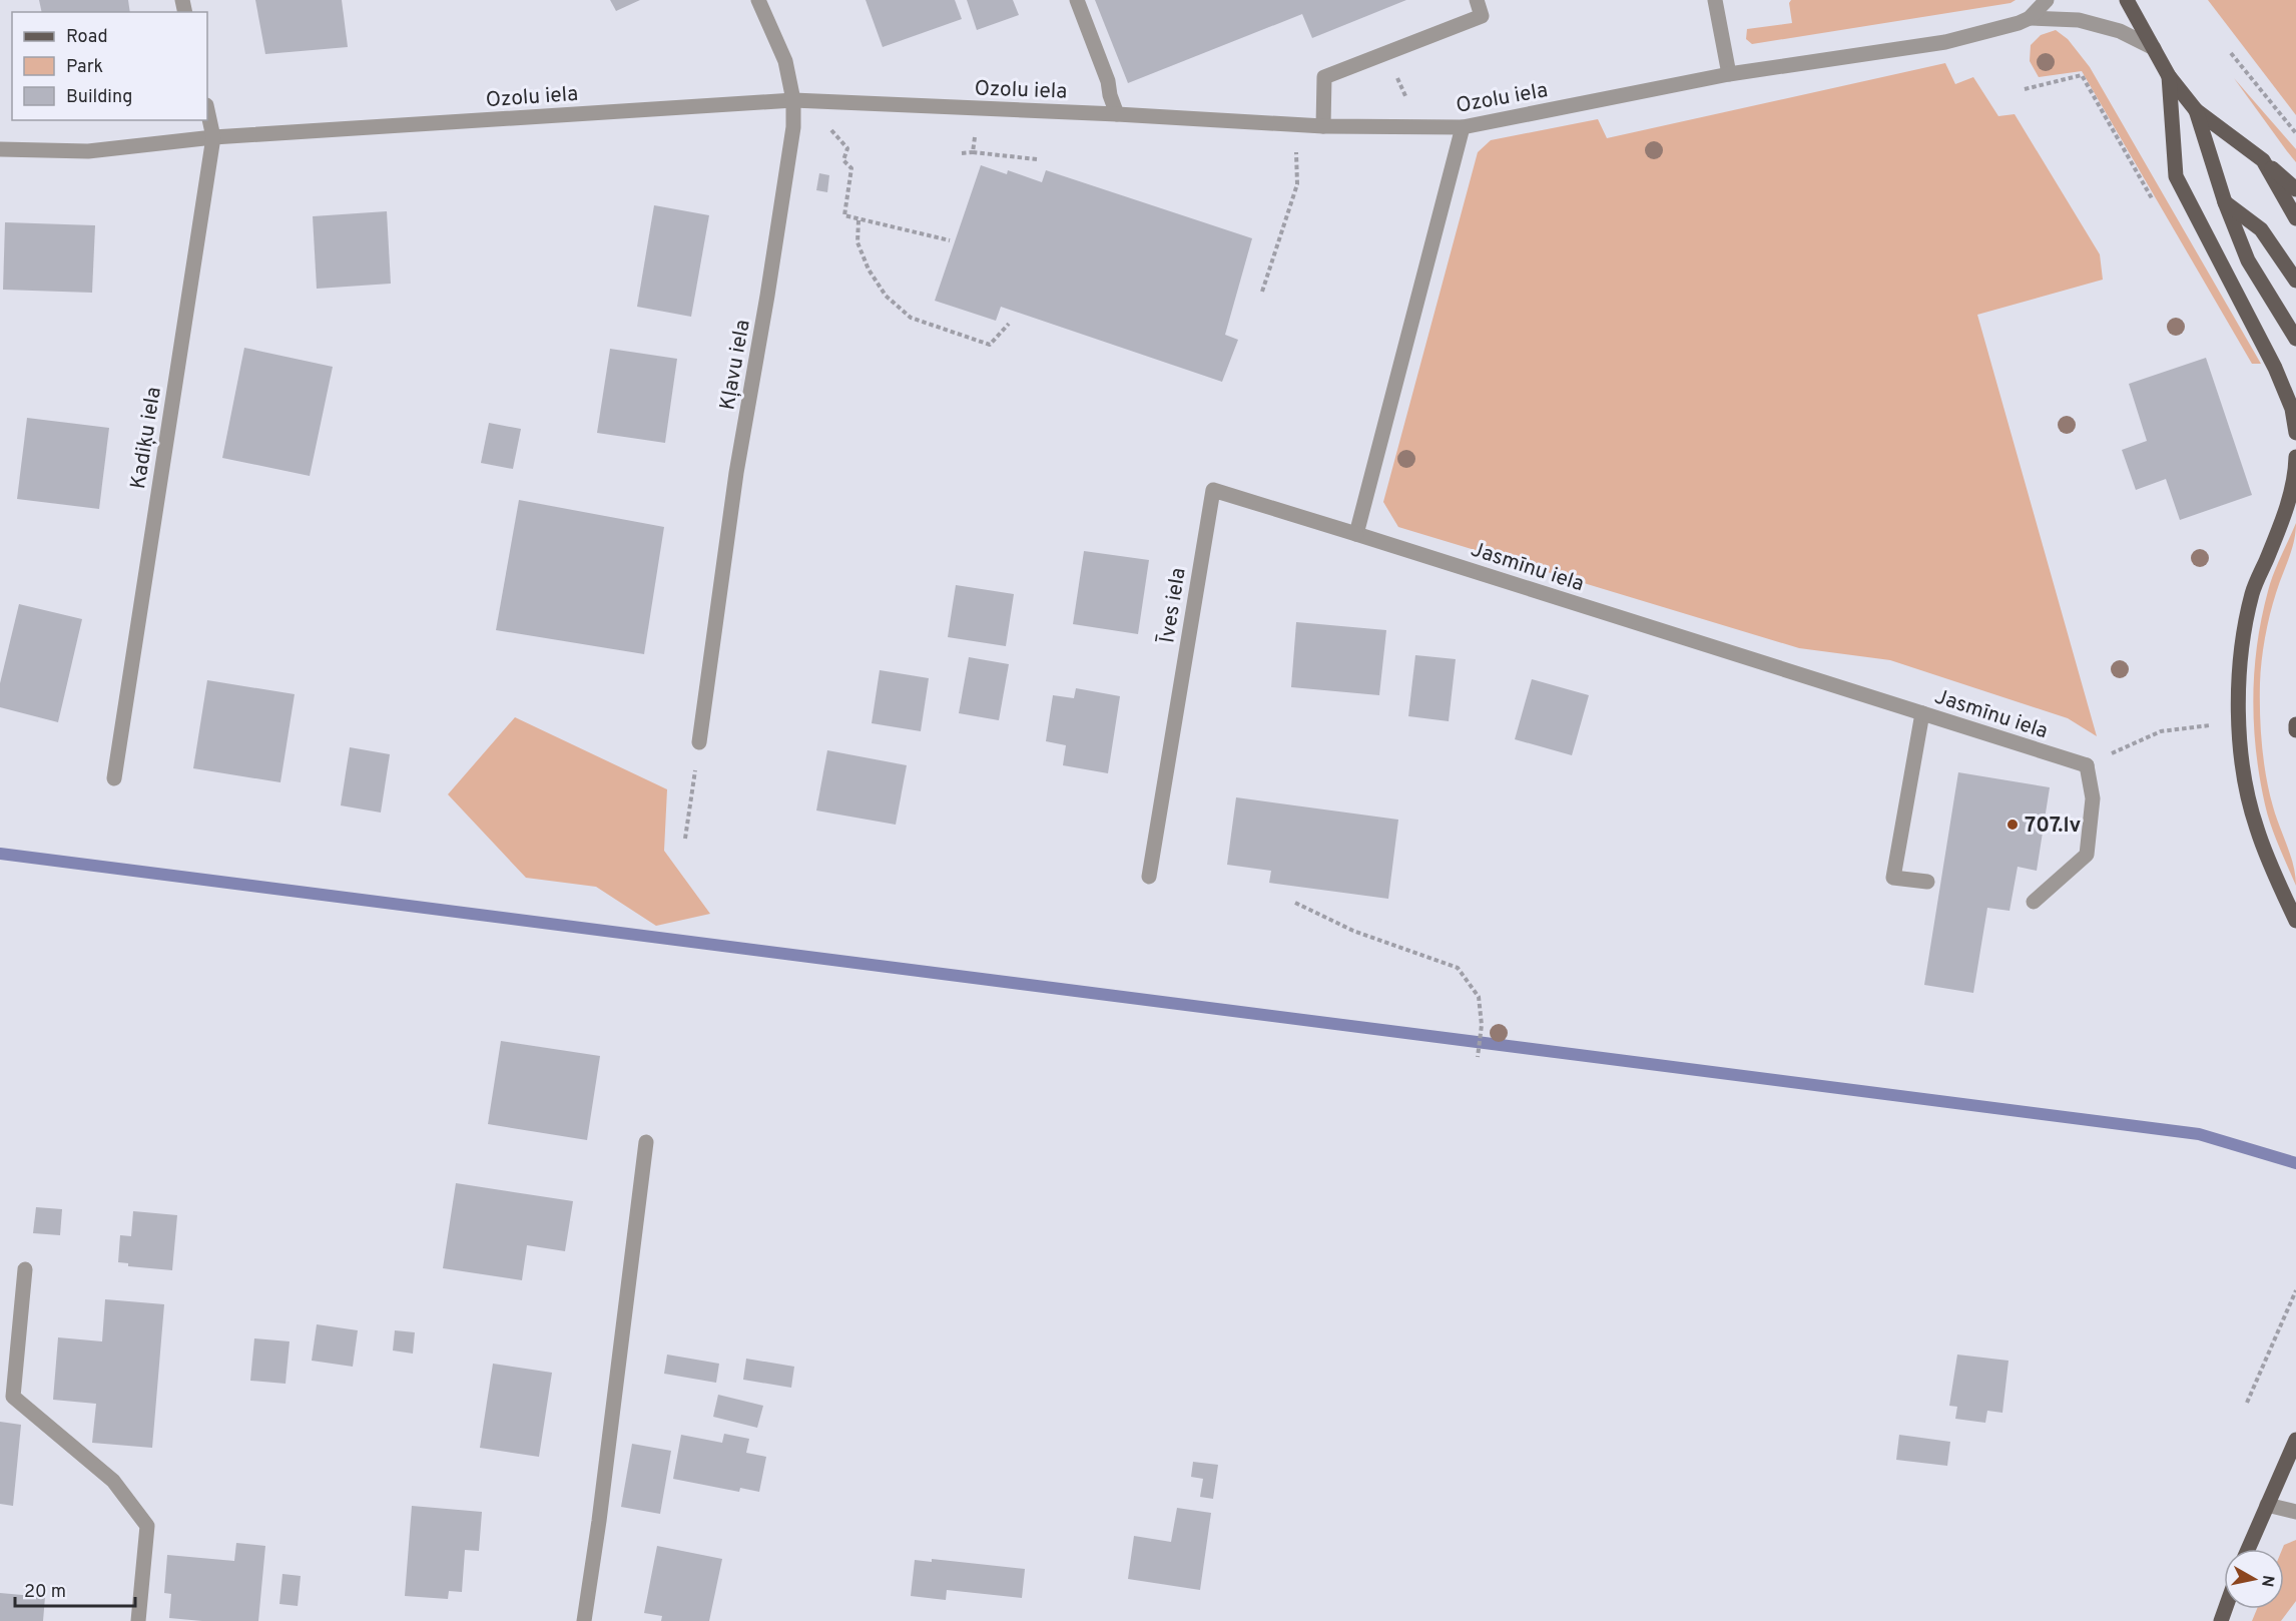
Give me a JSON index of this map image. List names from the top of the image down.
{
  "streets": {
    "street": [
      "Ozolu iela",
      "Kļavu iela",
      "Kadiķu iela",
      "Jasmīnu iela",
      "Īves iela"
    ]
  },
  "crossings": [
    ["Ozolu iela", "Kļavu iela"],
    ["Ozolu iela", "Kadiķu iela"],
    ["Jasmīnu iela", "Īves iela"]
  ],
  "places": ["707.lv"],
  "legend": ["Road", "Park", "Building"],
  "scale_bar": "20 m",
  "north": "right"
}
